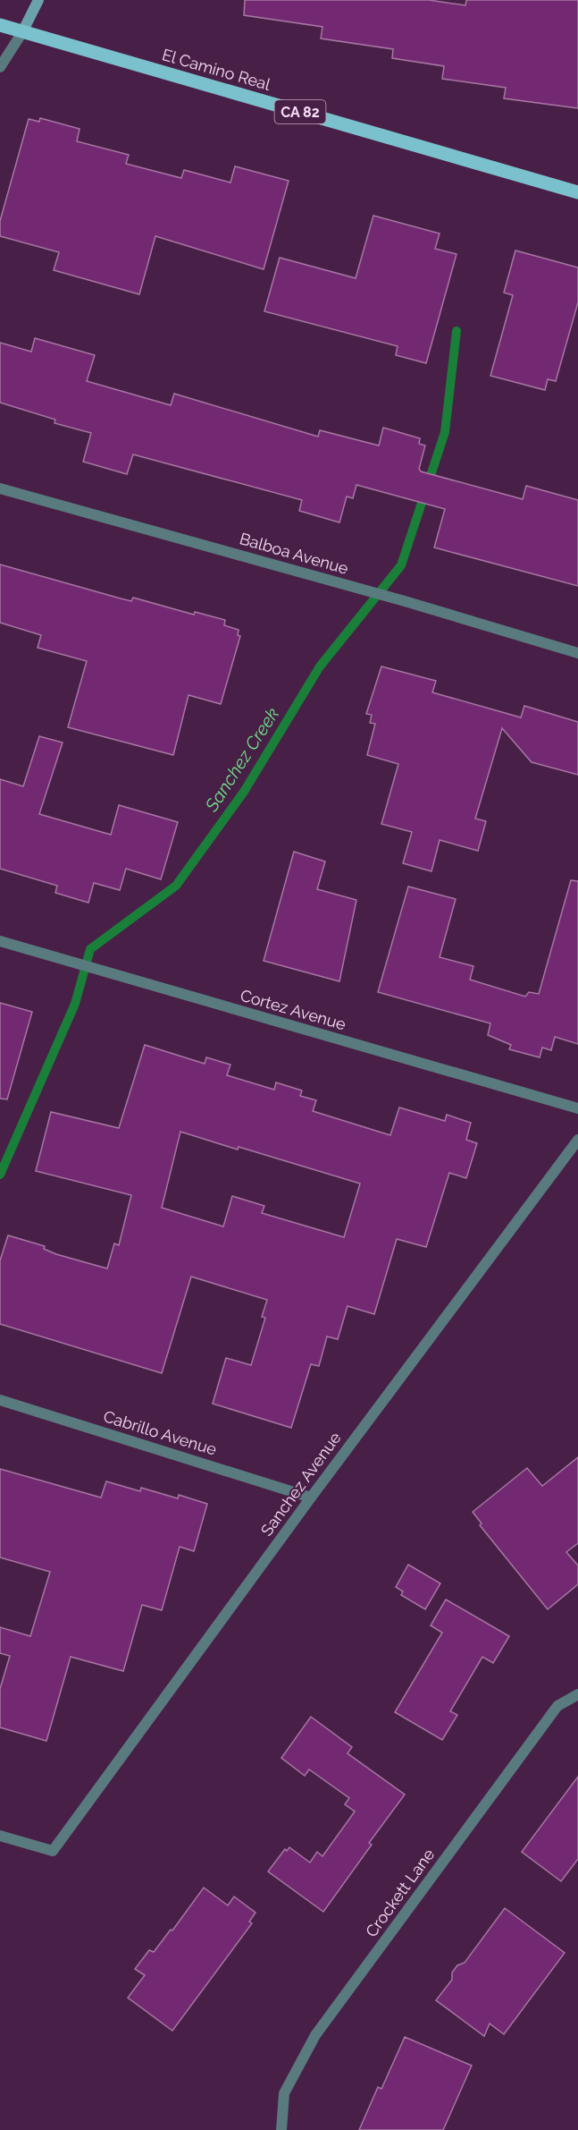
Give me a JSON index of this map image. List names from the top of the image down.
{
  "streets": {
    "main road": ["El Camino Real", "CA 82"],
    "street": [
      "Balboa Avenue",
      "Cortez Avenue",
      "Cabrillo Avenue",
      "Sanchez Avenue",
      "Crockett Lane"
    ]
  },
  "crossings": [
    ["Cabrillo Avenue", "Sanchez Avenue"]
  ],
  "water": ["Sanchez Creek"]
}
